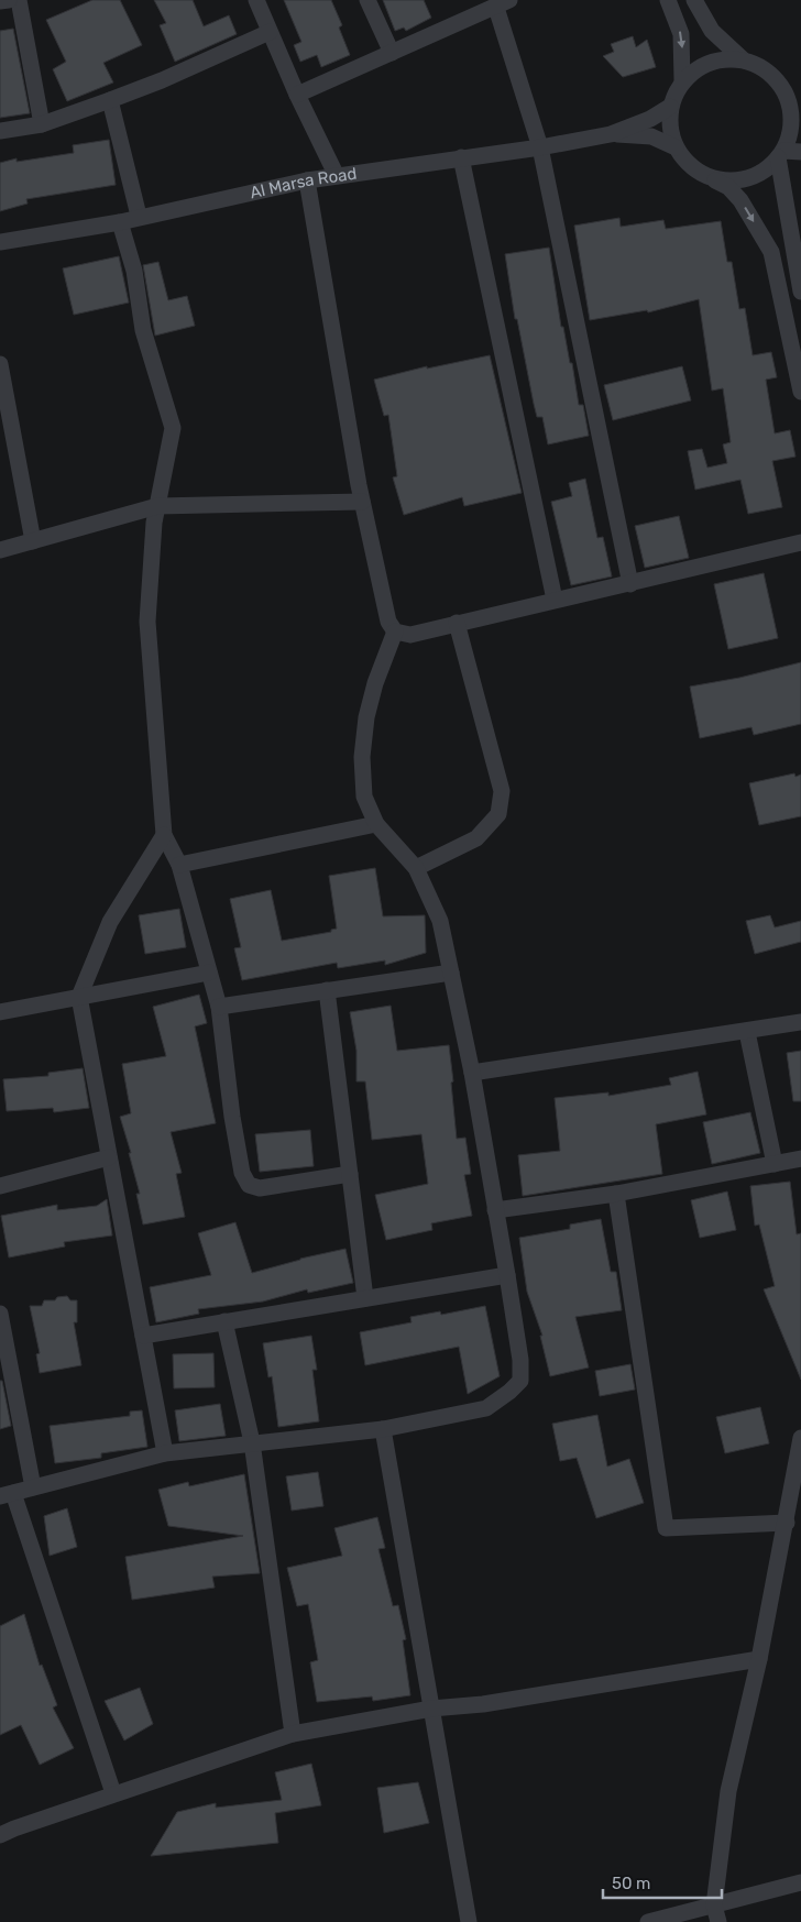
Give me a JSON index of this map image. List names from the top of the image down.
{
  "streets": {
    "street": ["Al Marsa Road"]
  },
  "scale_bar": "50 m"
}
